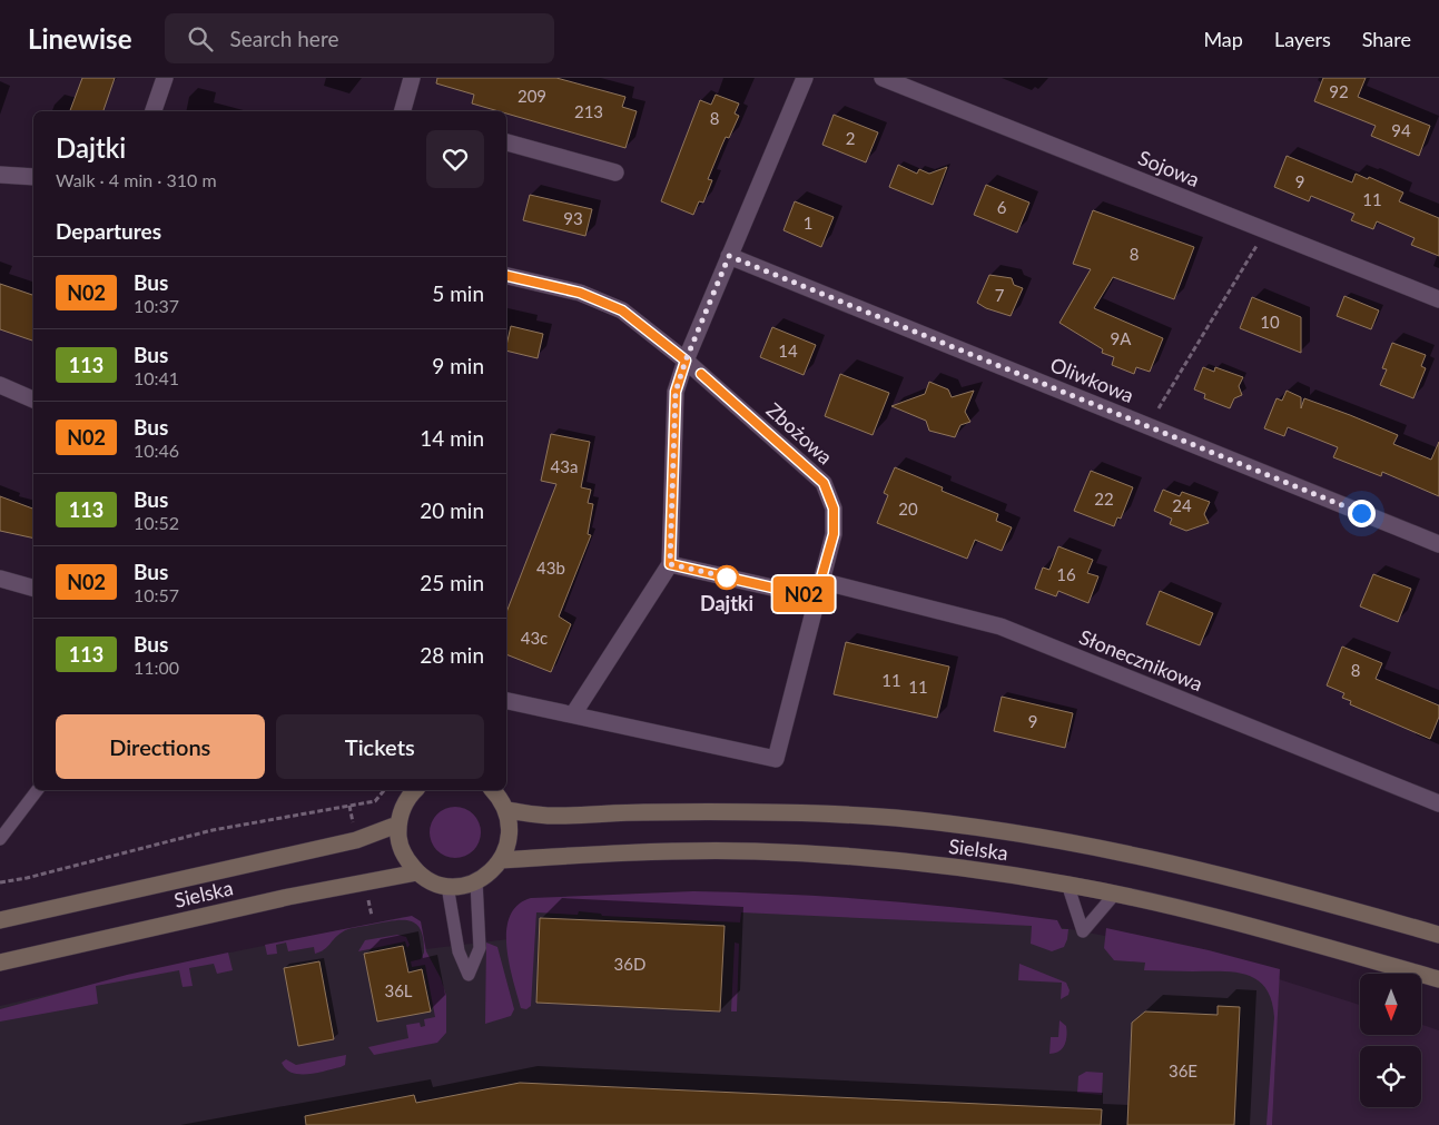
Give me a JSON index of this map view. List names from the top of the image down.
{
  "streets": {
    "main road": ["Sielska"],
    "street": [
      "Sojowa",
      "Oliwkowa",
      "Zbożowa",
      "Słonecznikowa"
    ]
  },
  "crossings": [
    ["Zbożowa", "Słonecznikowa"]
  ],
  "places": ["Dajtki"],
  "lines": ["bus line N02"],
  "house_numbers": [
    "92",
    "209",
    "213",
    "8",
    "94",
    "2",
    "9",
    "11",
    "6",
    "93",
    "1",
    "8",
    "7",
    "10",
    "9A",
    "14",
    "43a",
    "22",
    "24",
    "20",
    "43b",
    "16",
    "43c",
    "8",
    "11",
    "11",
    "9",
    "36D",
    "36L",
    "36E"
  ],
  "north": "bottom",
  "page": {
    "header": "Linewise",
    "search": "Search here",
    "nav": ["Map", "Layers", "Share"],
    "on_map": "N02",
    "heading": [
      ["Dajtki", "Walk · 4 min · 310 m"],
      "Departures"
    ],
    "list": [
      {
        "mark": "N02",
        "name": "Bus",
        "note": "10:37",
        "value": "5 min"
      },
      {
        "mark": "113",
        "name": "Bus",
        "note": "10:41",
        "value": "9 min"
      },
      {
        "mark": "N02",
        "name": "Bus",
        "note": "10:46",
        "value": "14 min"
      },
      {
        "mark": "113",
        "name": "Bus",
        "note": "10:52",
        "value": "20 min"
      },
      {
        "mark": "N02",
        "name": "Bus",
        "note": "10:57",
        "value": "25 min"
      },
      {
        "mark": "113",
        "name": "Bus",
        "note": "11:00",
        "value": "28 min"
      }
    ],
    "buttons": ["Directions", "Tickets"]
  }
}
